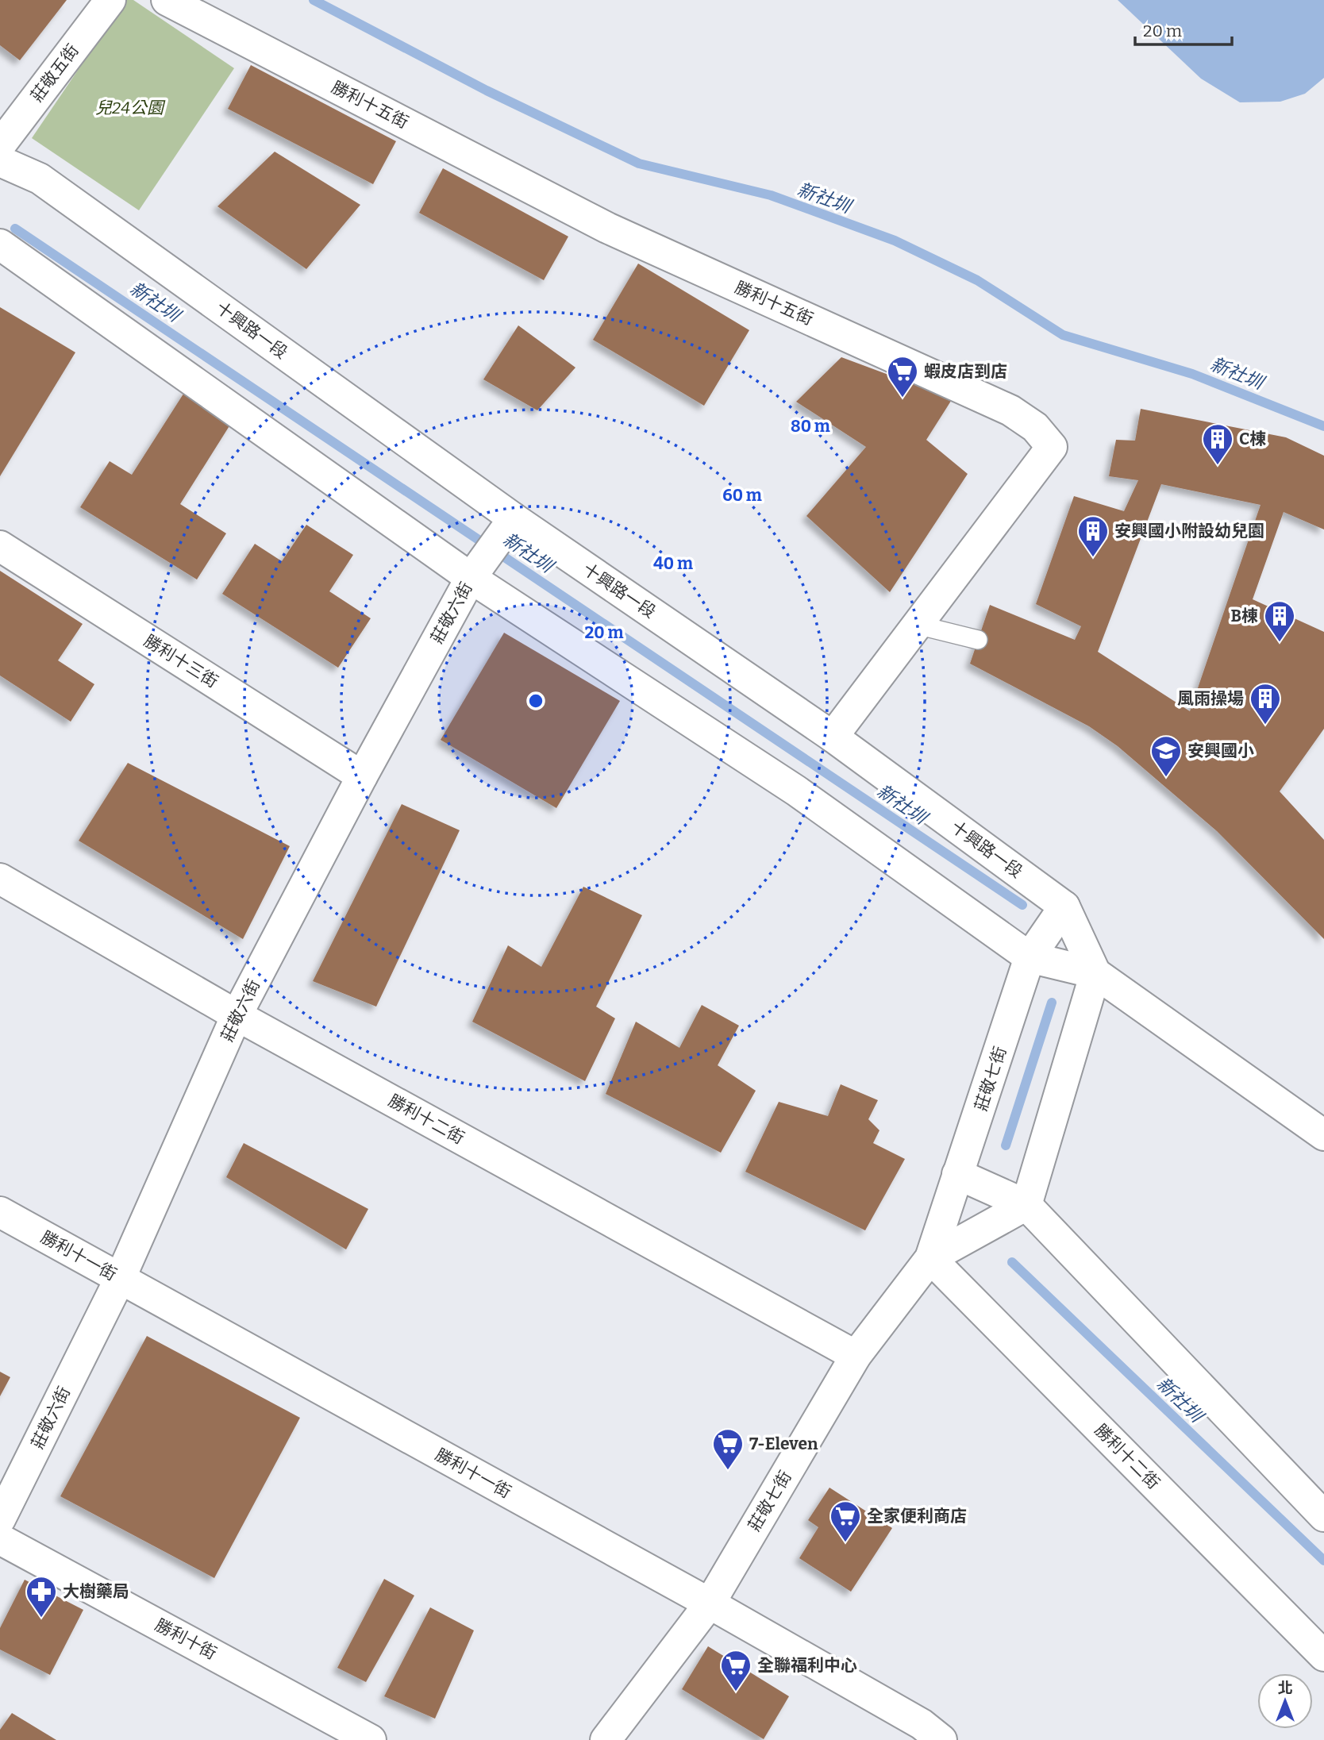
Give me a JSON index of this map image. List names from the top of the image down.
{
  "streets": {
    "street": [
      "莊敬五街",
      "勝利十五街",
      "十興路一段",
      "莊敬六街",
      "勝利十三街",
      "莊敬七街",
      "勝利十二街",
      "勝利十一街",
      "勝利十街"
    ]
  },
  "crossings": [
    ["勝利十五街", "十興路一段"],
    ["十興路一段", "莊敬六街"],
    ["十興路一段", "莊敬七街"],
    ["莊敬六街", "勝利十三街"],
    ["莊敬六街", "勝利十二街"],
    ["莊敬六街", "勝利十一街"],
    ["莊敬七街", "勝利十二街"],
    ["莊敬七街", "勝利十一街"]
  ],
  "water": ["新社圳"],
  "parks": ["兒24公園"],
  "places": {
    "supermarket": [
      "蝦皮店到店",
      "7-Eleven",
      "全家便利商店",
      "全聯福利中心"
    ],
    "building": [
      "C棟",
      "安興國小附設幼兒園",
      "B棟",
      "風雨操場"
    ],
    "school or university": ["安興國小"],
    "pharmacy": ["大樹藥局"]
  },
  "scale_bar": "20 m",
  "north": "top",
  "rings": [
    "80 m",
    "60 m",
    "40 m",
    "20 m"
  ]
}
